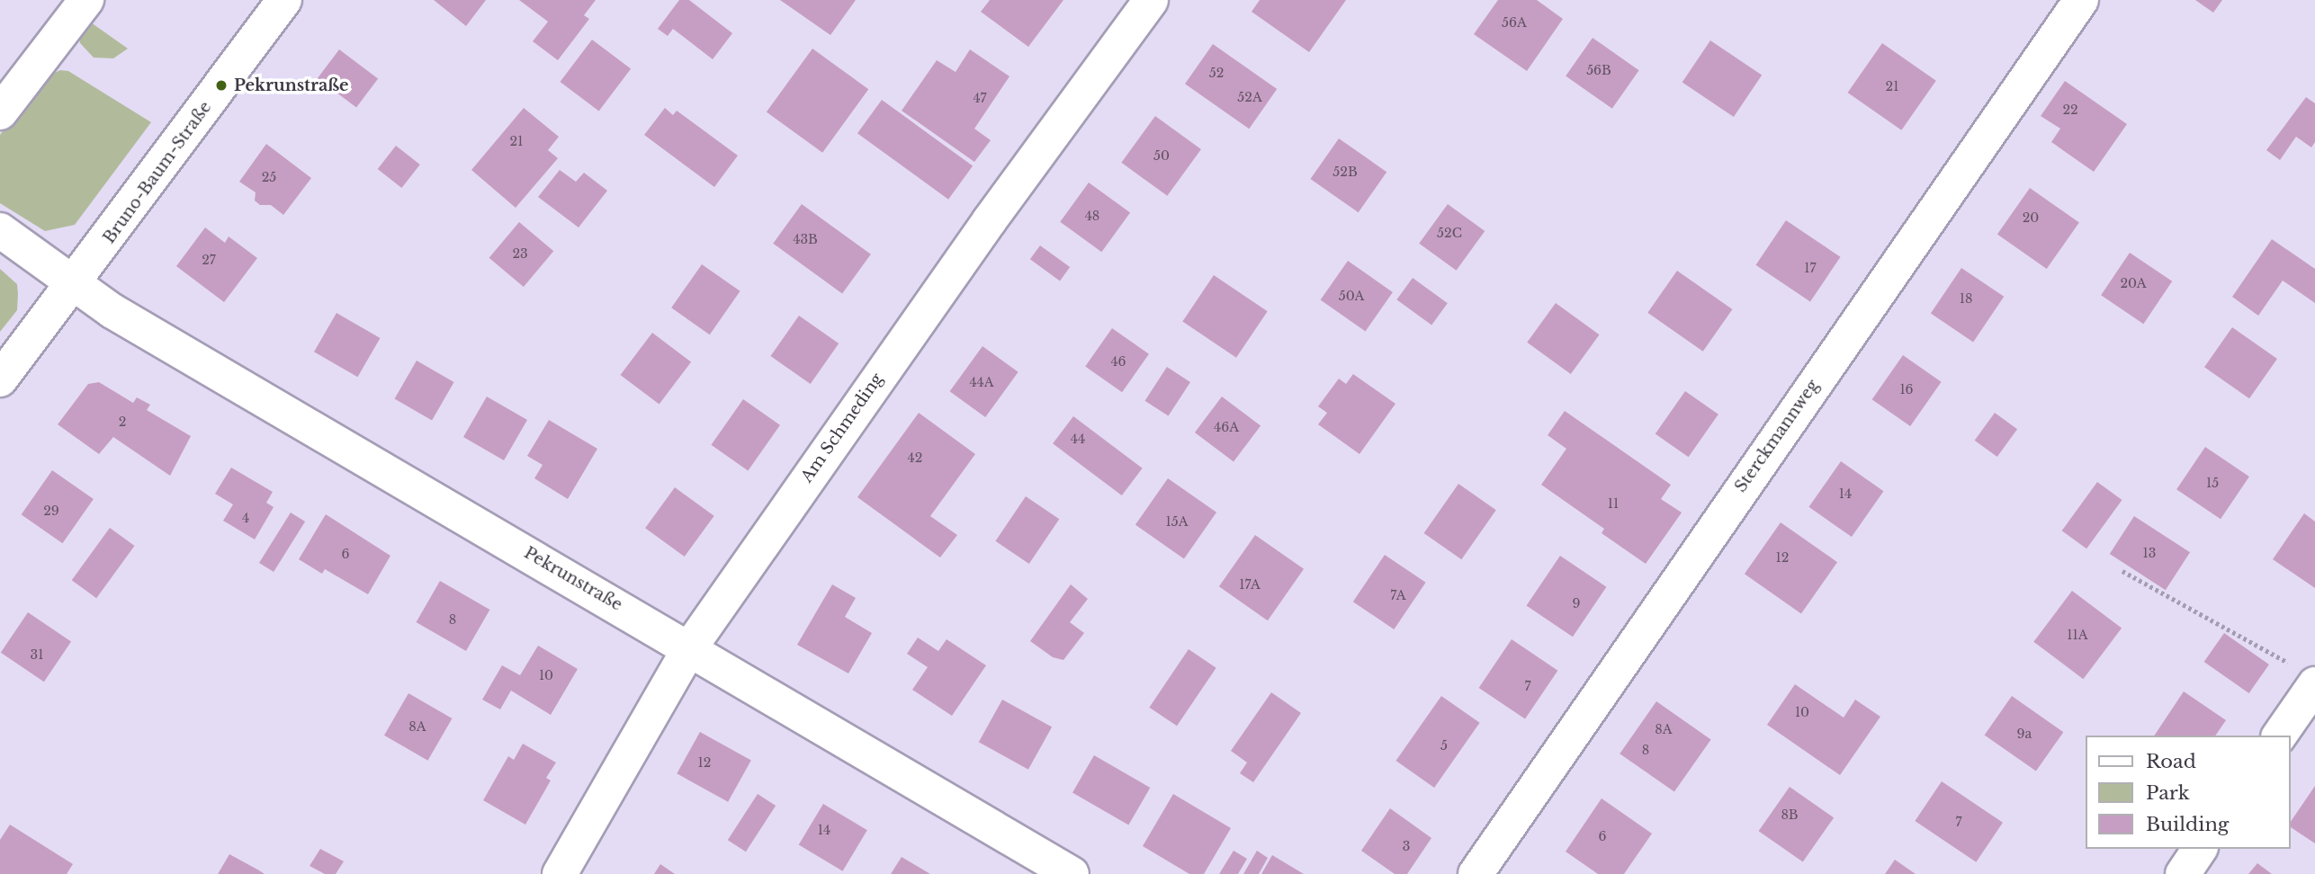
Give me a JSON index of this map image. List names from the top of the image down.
{
  "streets": {
    "street": [
      "Bruno-Baum-Straße",
      "Am Schmeding",
      "Sterckmannweg",
      "Pekrunstraße"
    ]
  },
  "crossings": [
    ["Bruno-Baum-Straße", "Pekrunstraße"],
    ["Am Schmeding", "Pekrunstraße"]
  ],
  "places": ["Pekrunstraße"],
  "house_numbers": [
    "56A",
    "56B",
    "52",
    "21",
    "52A",
    "47",
    "22",
    "21",
    "50",
    "52B",
    "25",
    "48",
    "20",
    "52C",
    "43B",
    "23",
    "27",
    "17",
    "20A",
    "50A",
    "18",
    "46",
    "44A",
    "16",
    "2",
    "46A",
    "44",
    "42",
    "15",
    "14",
    "11",
    "29",
    "4",
    "15A",
    "13",
    "6",
    "12",
    "17A",
    "7A",
    "9",
    "8",
    "11A",
    "31",
    "10",
    "7",
    "10",
    "8A",
    "8A",
    "9a",
    "5",
    "8",
    "12",
    "8B",
    "7",
    "14",
    "6",
    "3"
  ],
  "legend": ["Road", "Park", "Building"]
}
